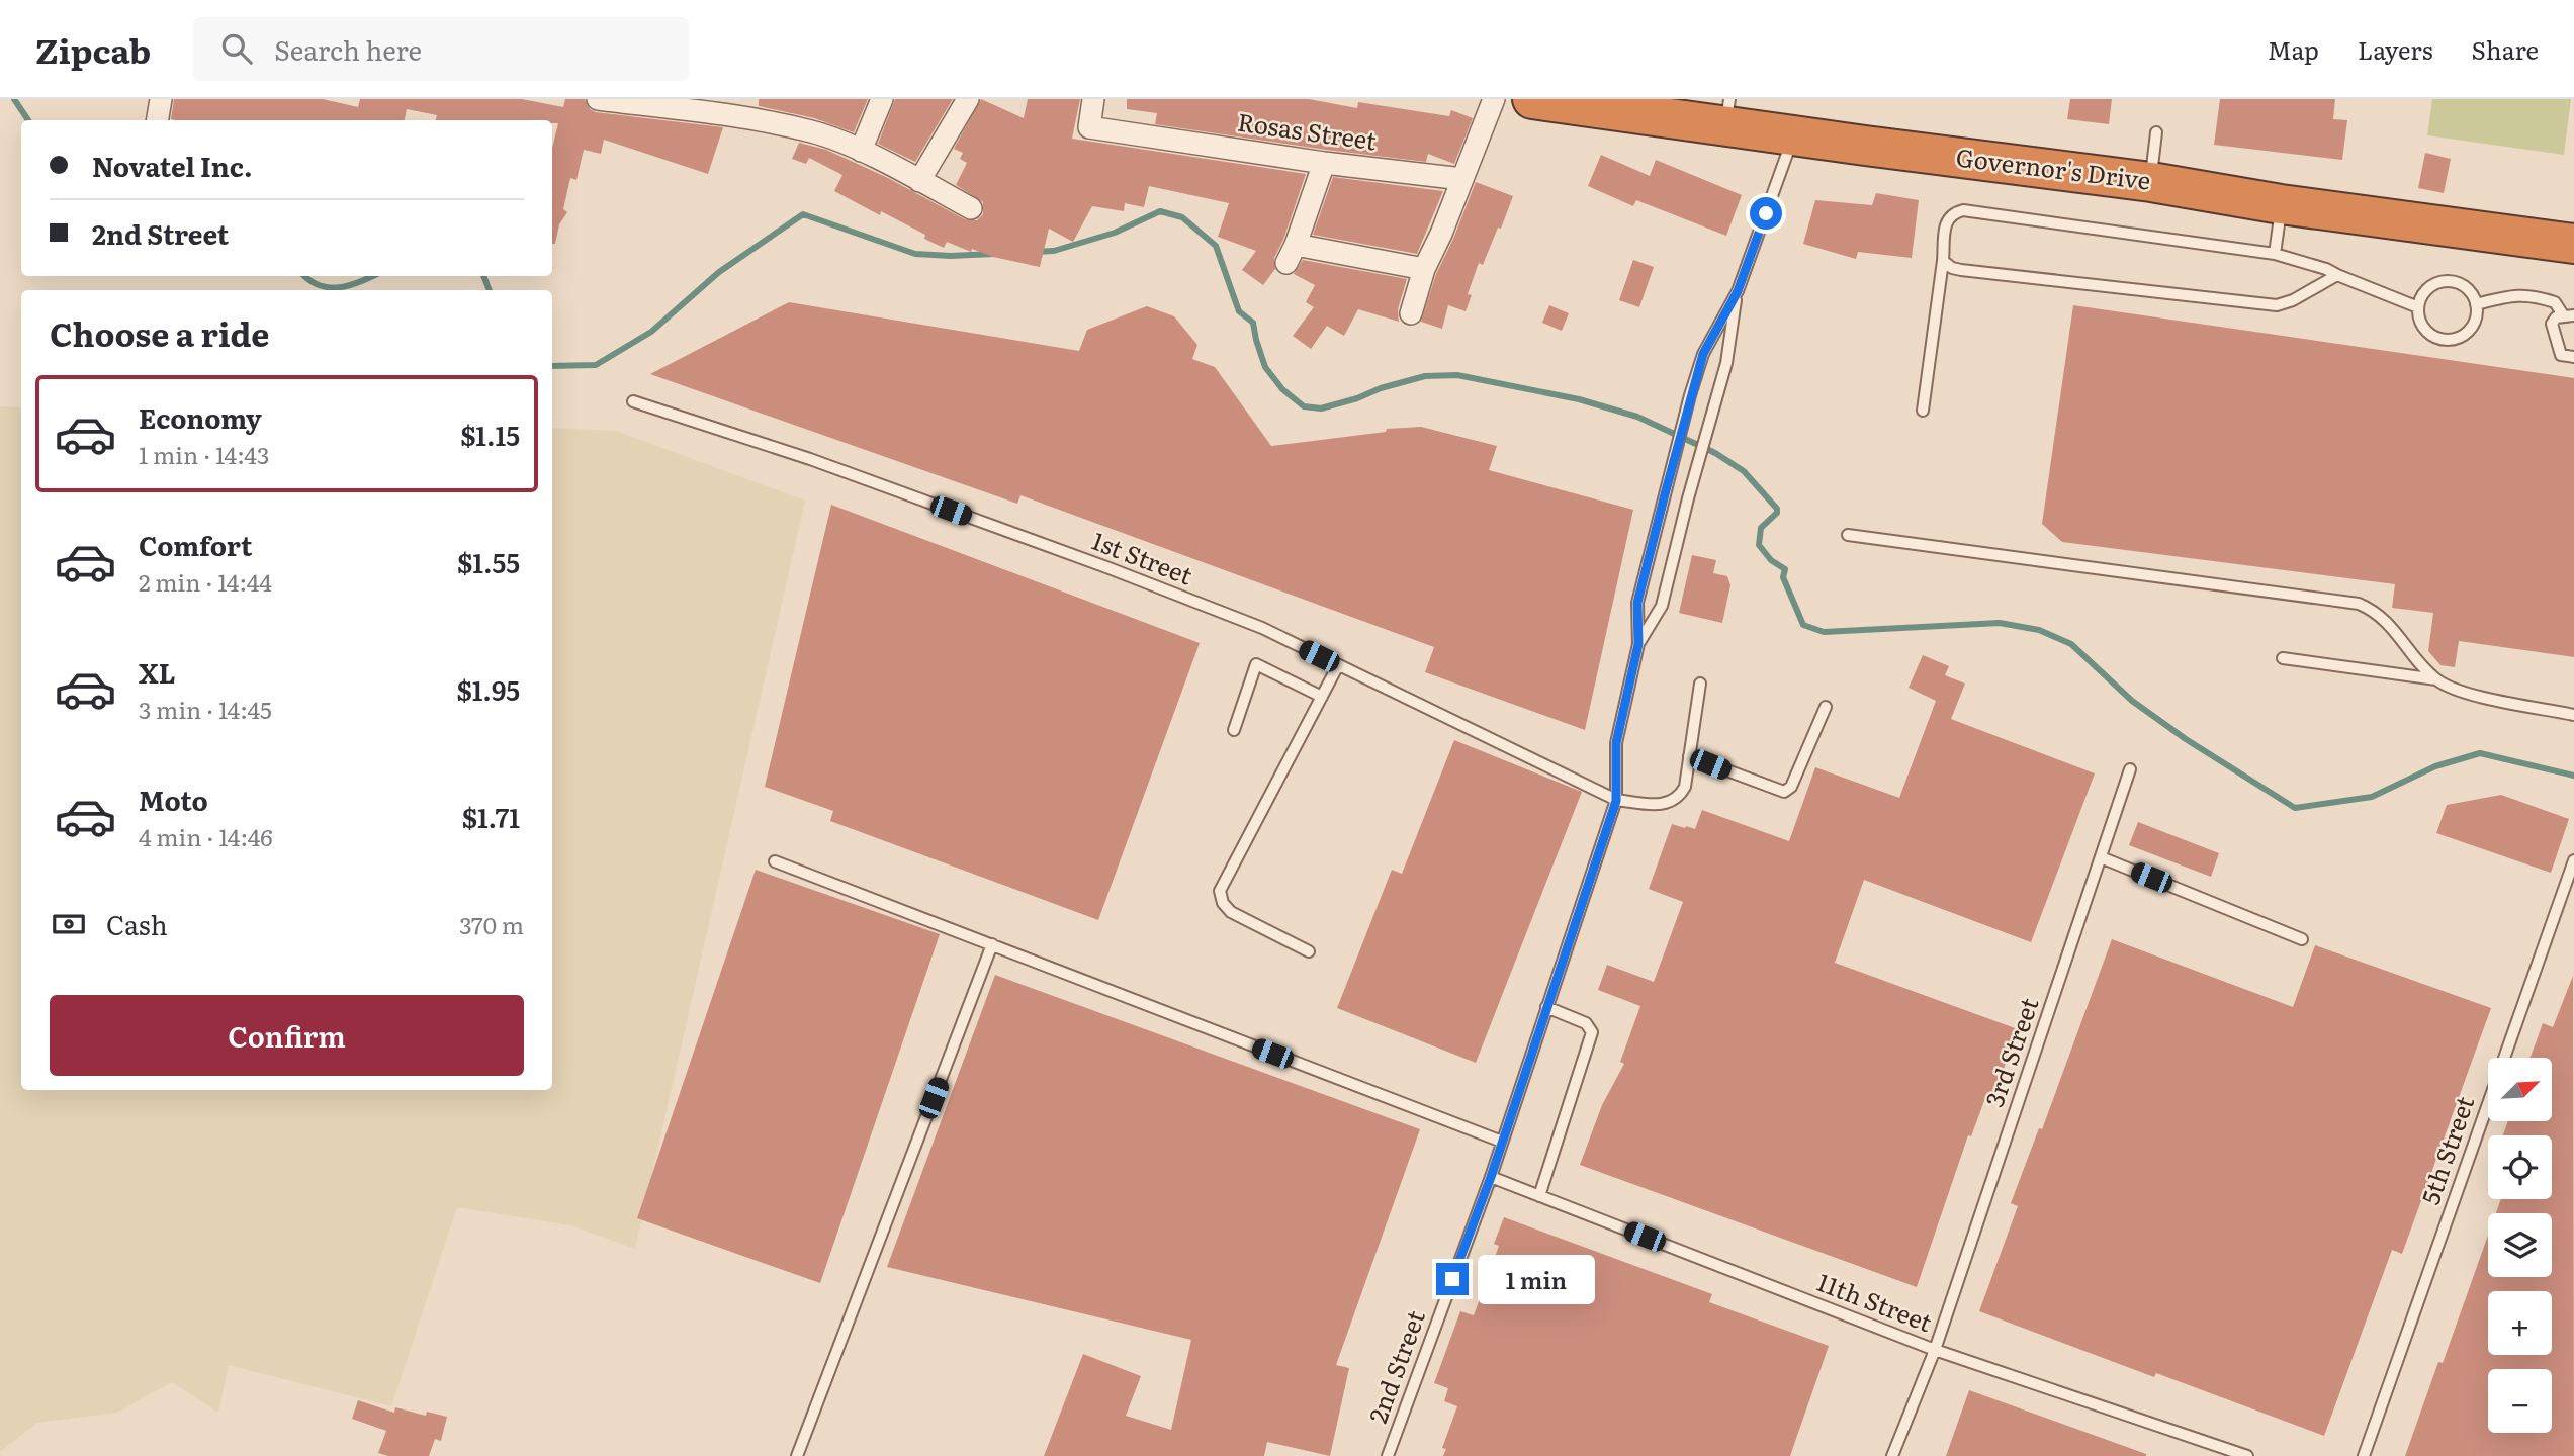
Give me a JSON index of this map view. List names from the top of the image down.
{
  "streets": {
    "highway": ["Governor's Drive"],
    "street": ["Rosas Street"],
    "lane": [
      "1st Street",
      "3rd Street",
      "5th Street",
      "11th Street",
      "2nd Street"
    ]
  },
  "crossings": [
    ["1st Street", "2nd Street"],
    ["3rd Street", "11th Street"],
    ["11th Street", "2nd Street"]
  ],
  "north": "top right",
  "page": {
    "header": "Zipcab",
    "search": "Search here",
    "nav": ["Map", "Layers", "Share"],
    "banner": ["Novatel Inc.", "2nd Street"],
    "heading": "Choose a ride",
    "list": [
      {
        "name": "Economy",
        "note": "1 min · 14:43",
        "value": "$1.15"
      },
      {
        "name": "Comfort",
        "note": "2 min · 14:44",
        "value": "$1.55"
      },
      {
        "name": "XL",
        "note": "3 min · 14:45",
        "value": "$1.95"
      },
      {
        "name": "Moto",
        "note": "4 min · 14:46",
        "value": "$1.71"
      }
    ],
    "pay": ["Cash", "370 m"],
    "buttons": "Confirm",
    "map_buttons": ["+", "−"],
    "bubble": "1 min"
  }
}
